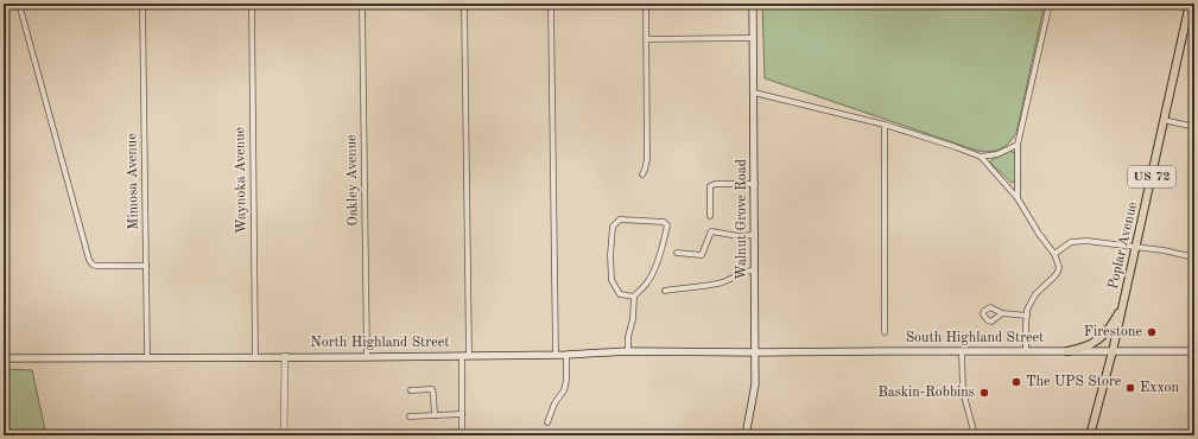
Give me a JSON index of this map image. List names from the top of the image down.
{
  "streets": {
    "main road": [
      "US 72",
      "Walnut Grove Road",
      "Poplar Avenue",
      "South Highland Street",
      "North Highland Street"
    ],
    "street": ["Waynoka Avenue", "Oakley Avenue", "Mimosa Avenue"]
  },
  "crossings": [
    ["Waynoka Avenue", "North Highland Street"],
    ["Oakley Avenue", "North Highland Street"],
    ["Mimosa Avenue", "North Highland Street"],
    ["Walnut Grove Road", "South Highland Street"],
    ["Walnut Grove Road", "North Highland Street"],
    ["Poplar Avenue", "South Highland Street"],
    ["South Highland Street", "North Highland Street"]
  ],
  "places": [
    "Firestone",
    "The UPS Store",
    "Exxon",
    "Baskin-Robbins"
  ]
}
